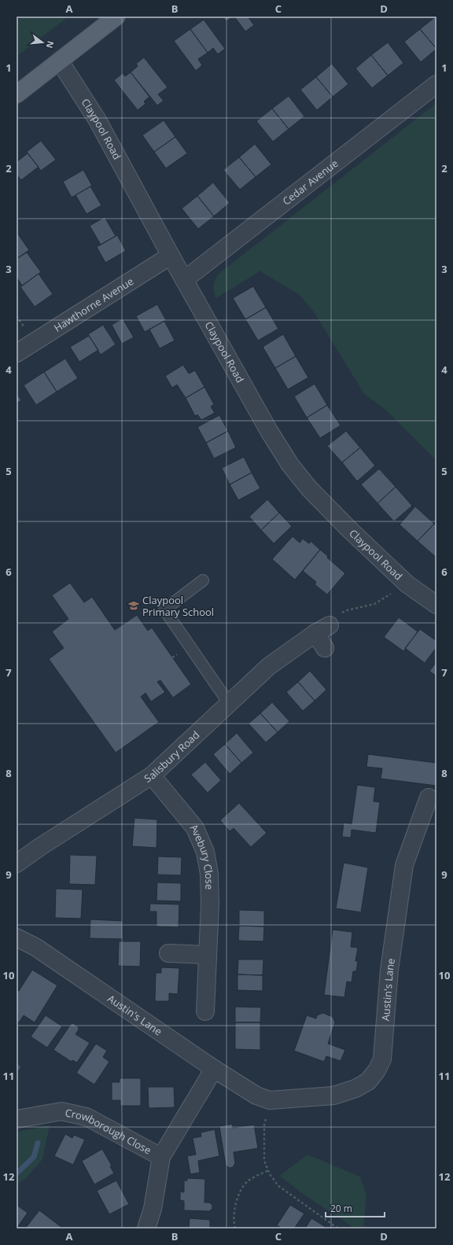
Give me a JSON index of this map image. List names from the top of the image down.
{
  "streets": {
    "street": [
      "Claypool Road",
      "Cedar Avenue",
      "Hawthorne Avenue",
      "Salisbury Road",
      "Avebury Close",
      "Austin's Lane",
      "Crowborough Close"
    ]
  },
  "crossings": [
    ["Claypool Road", "Cedar Avenue"],
    ["Claypool Road", "Hawthorne Avenue"],
    ["Salisbury Road", "Avebury Close"],
    ["Austin's Lane", "Crowborough Close"]
  ],
  "places": {
    "school or university": ["Claypool Primary School"]
  },
  "scale_bar": "20 m",
  "north": "right",
  "grid": {
    "columns": [
      "A",
      "B",
      "C",
      "D"
    ],
    "rows": [
      "1",
      "2",
      "3",
      "4",
      "5",
      "6",
      "7",
      "8",
      "9",
      "10",
      "11",
      "12"
    ]
  }
}
